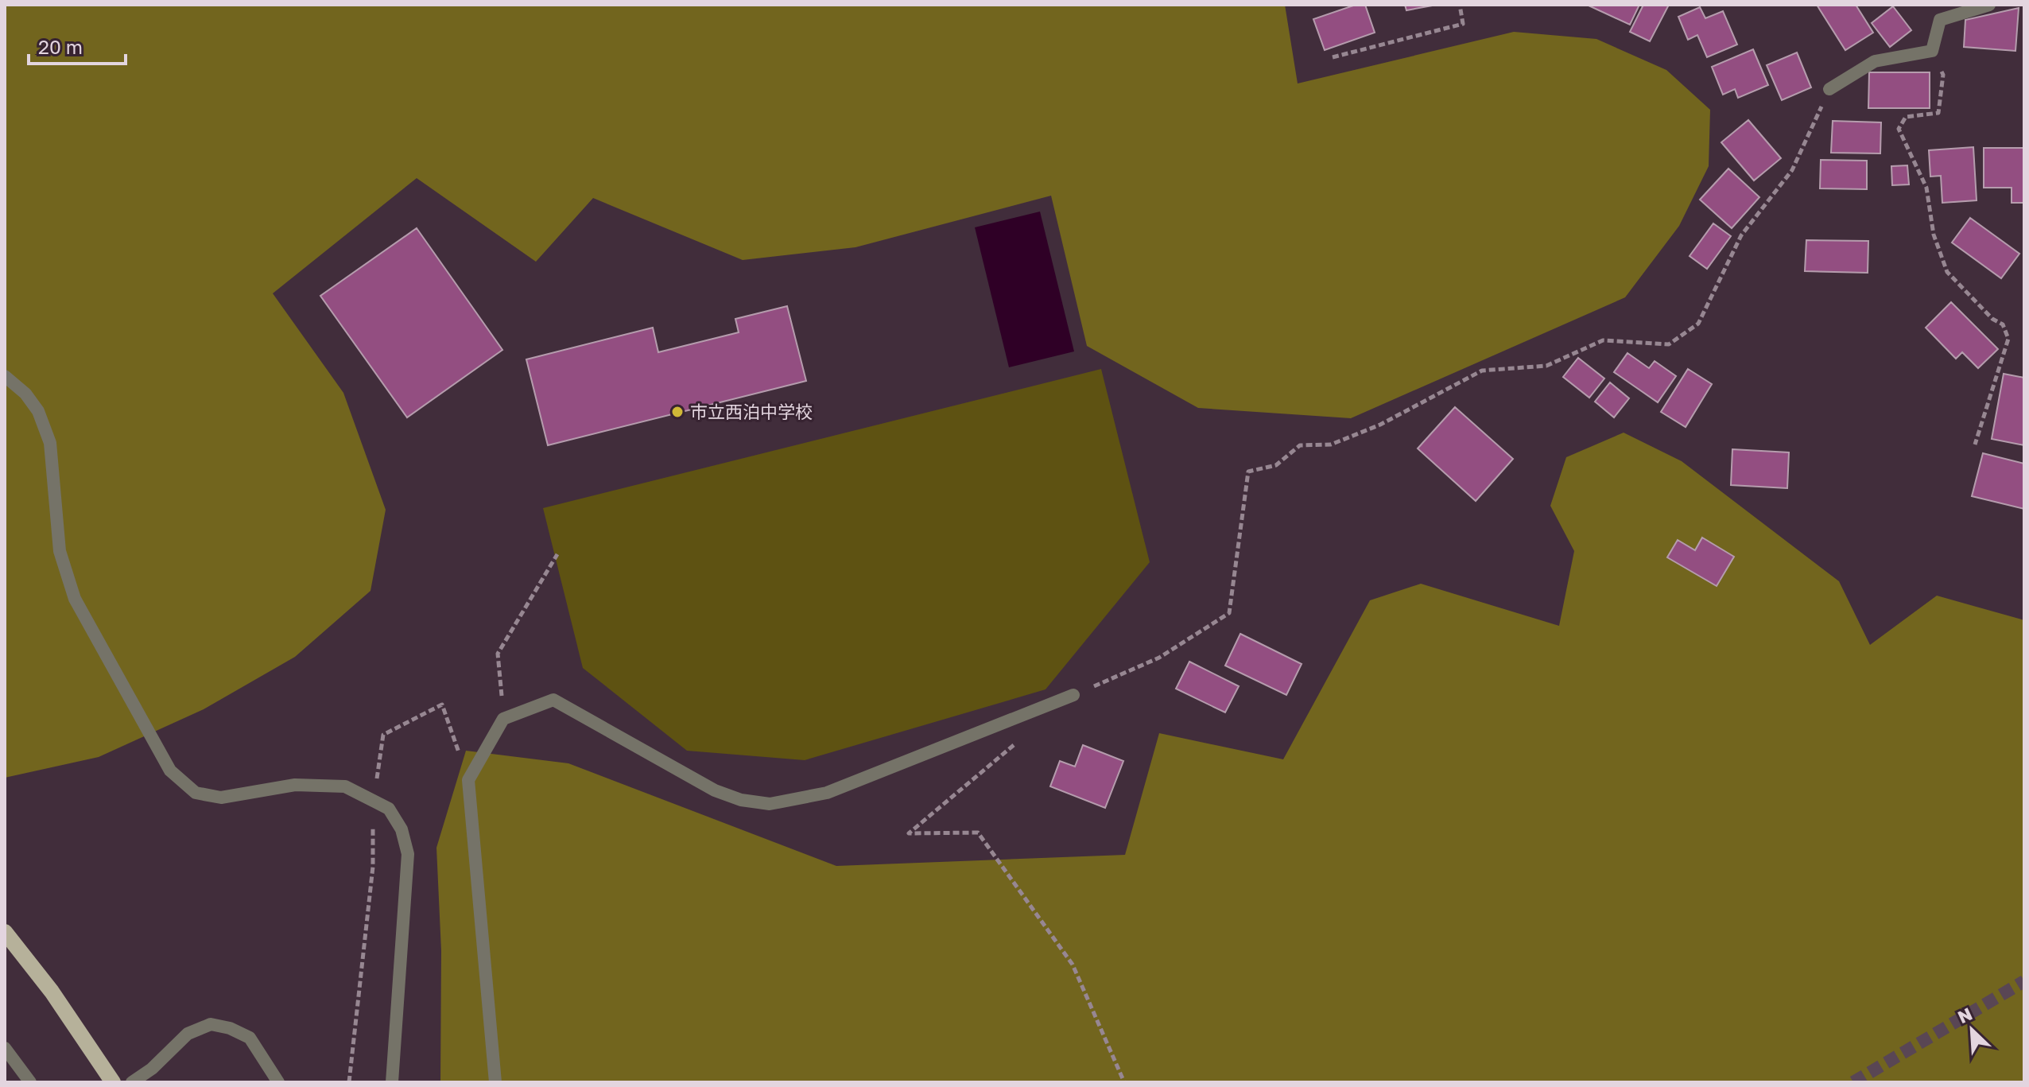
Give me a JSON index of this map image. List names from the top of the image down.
{
  "places": ["市立西泊中学校"],
  "scale_bar": "20 m",
  "north": "top left"
}
